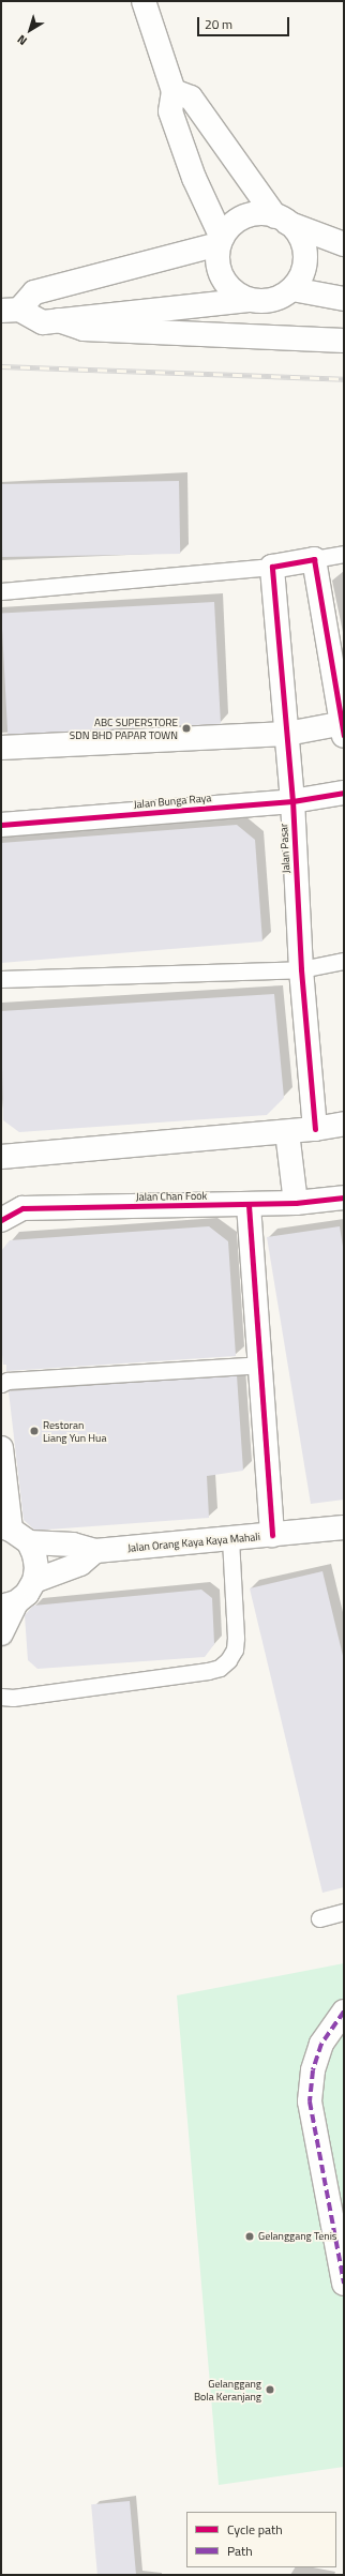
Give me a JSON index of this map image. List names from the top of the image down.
{
  "streets": {
    "street": [
      "Jalan Bunga Raya",
      "Jalan Pasar",
      "Jalan Chan Fook",
      "Jalan Orang Kaya Kaya Mahali"
    ]
  },
  "crossings": [
    ["Jalan Bunga Raya", "Jalan Pasar"]
  ],
  "places": [
    "ABC SUPERSTORE SDN BHD PAPAR TOWN",
    "Restoran Liang Yun Hua",
    "Gelanggang Tenis",
    "Gelanggang Bola Keranjang"
  ],
  "legend": ["Cycle path", "Path"],
  "scale_bar": "20 m",
  "north": "bottom left"
}
